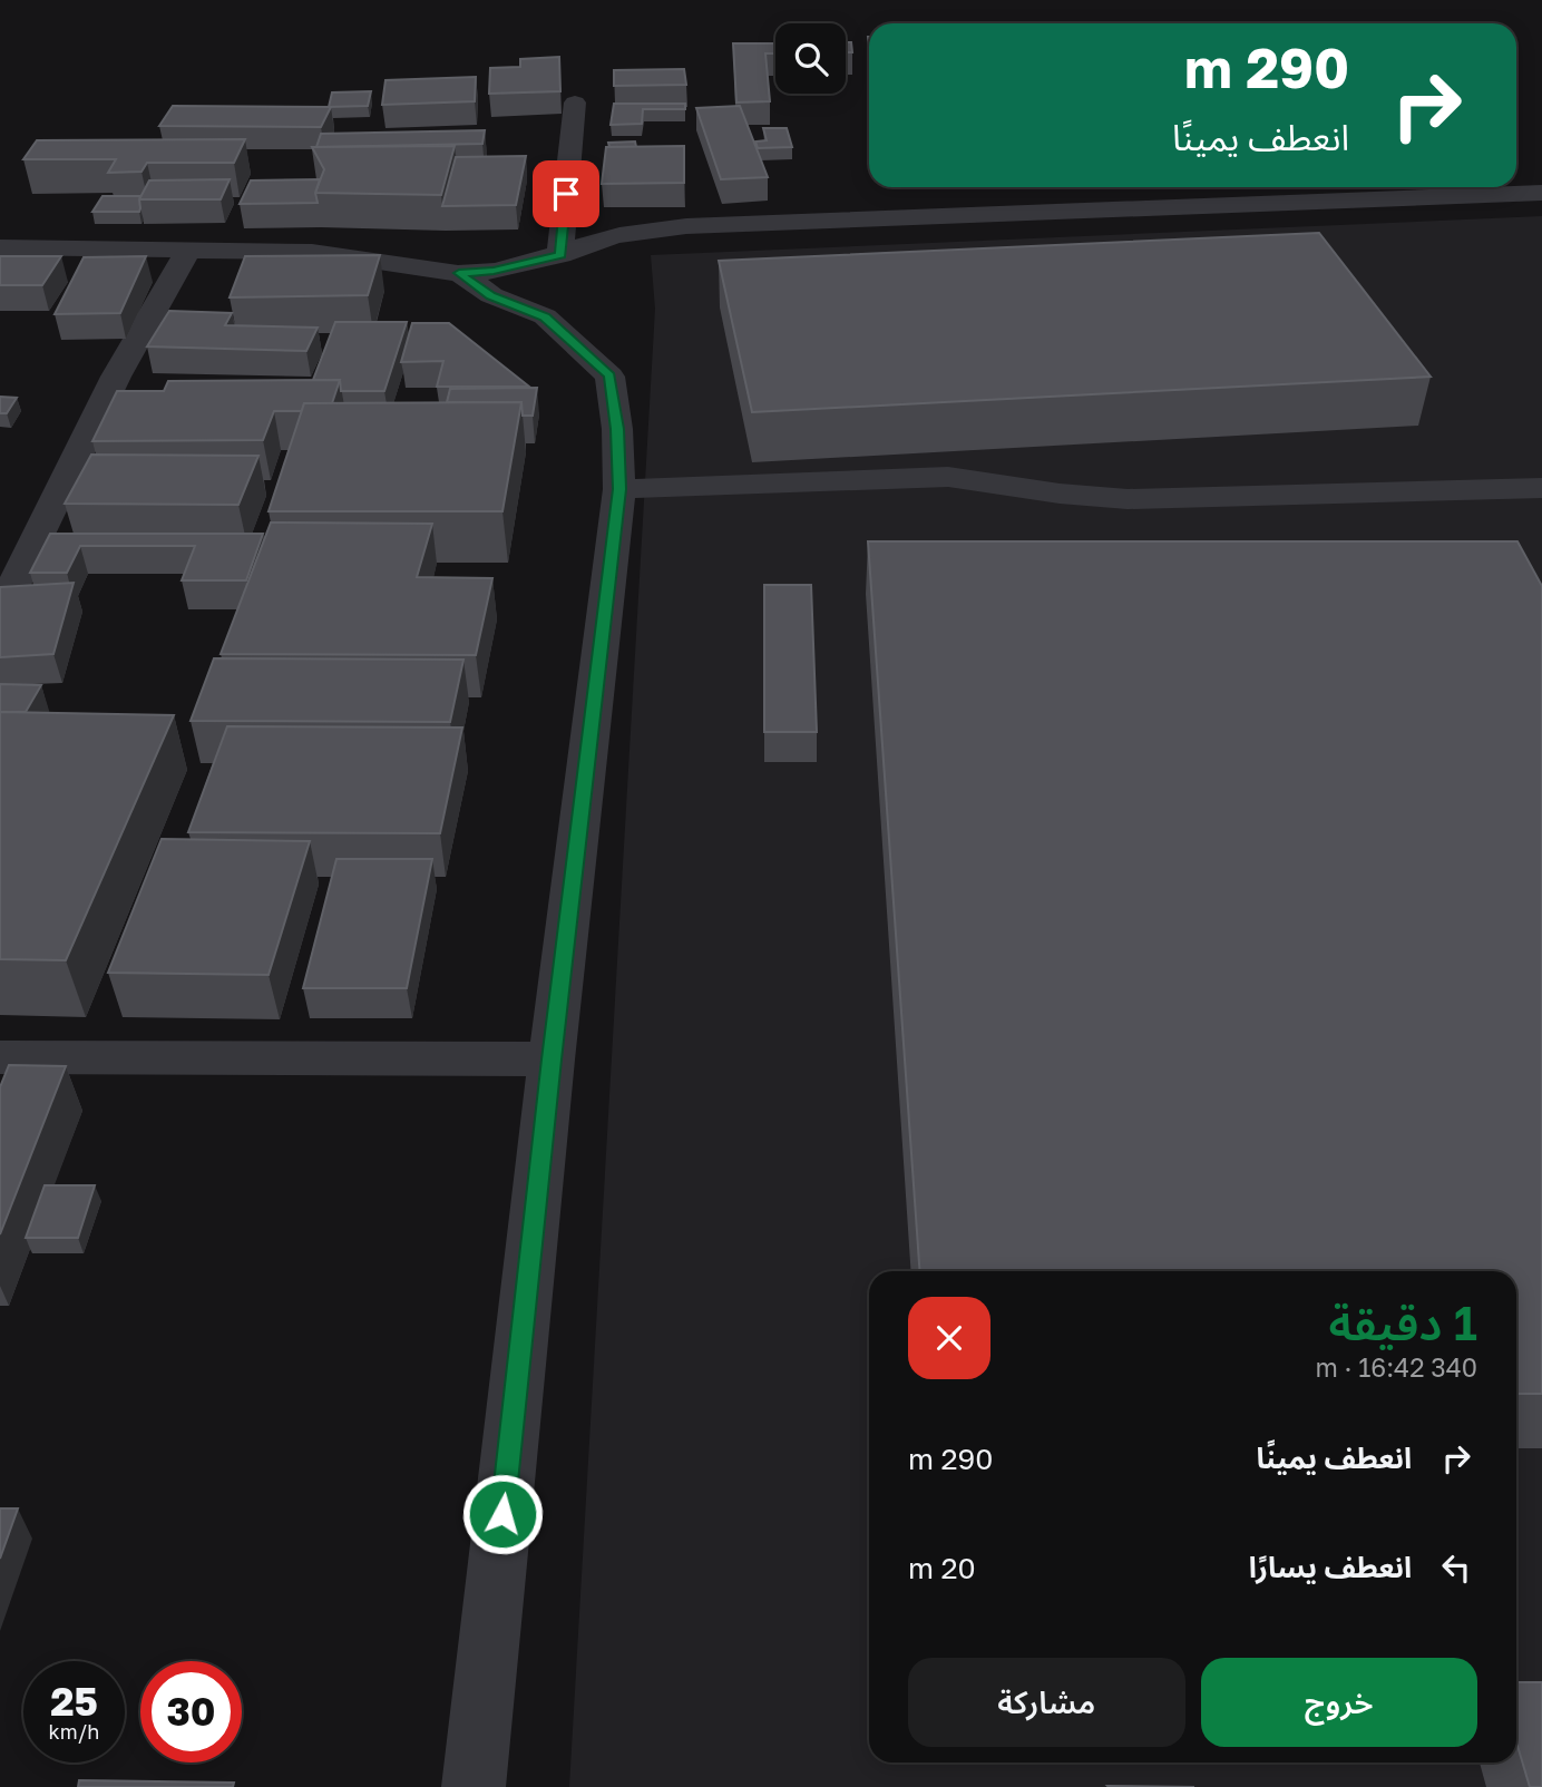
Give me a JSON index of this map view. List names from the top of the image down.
{
  "page": {
    "turn": ["290 m", "انعطف يمينًا"],
    "heading": ["1 دقيقة", "340 m · 16:42"],
    "list": [
      {
        "name": "انعطف يمينًا",
        "value": "290 m"
      },
      {
        "name": "انعطف يسارًا",
        "value": "20 m"
      }
    ],
    "buttons": ["خروج", "مشاركة"],
    "speed": "25 km/h",
    "limit": "30"
  }
}
